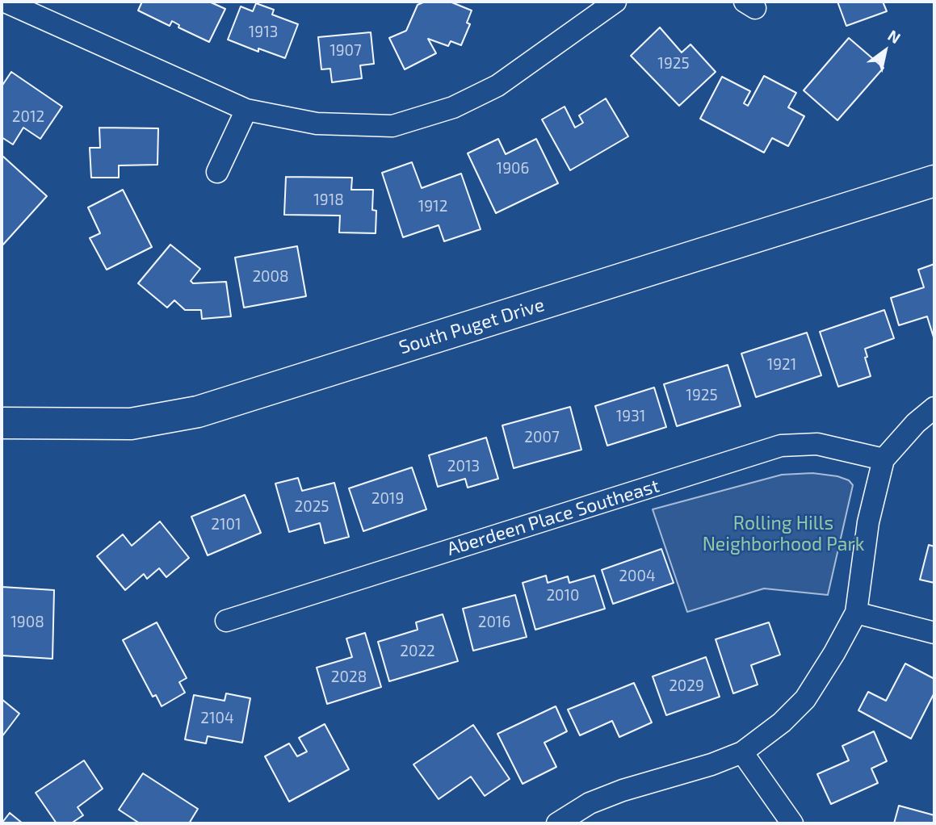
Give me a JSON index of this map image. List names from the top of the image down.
{
  "streets": {
    "street": ["South Puget Drive", "Aberdeen Place Southeast"]
  },
  "parks": ["Rolling Hills Neighborhood Park"],
  "house_numbers": [
    "1913",
    "1907",
    "1925",
    "2012",
    "1906",
    "1918",
    "1912",
    "2008",
    "1921",
    "1925",
    "1931",
    "2007",
    "2013",
    "2019",
    "2025",
    "2101",
    "2004",
    "2010",
    "1908",
    "2016",
    "2022",
    "2028",
    "2029",
    "2104"
  ],
  "north": "top right"
}
